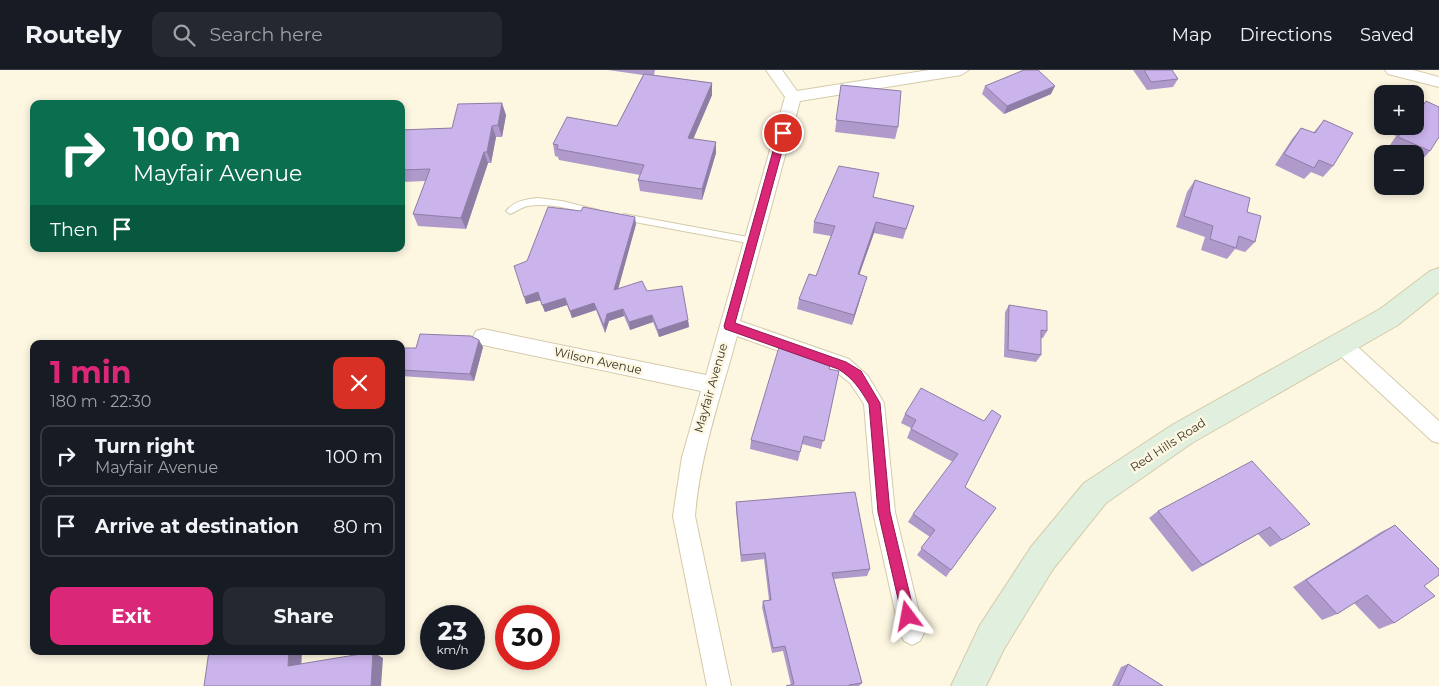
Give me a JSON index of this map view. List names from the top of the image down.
{
  "streets": {
    "main road": ["Red Hills Road"],
    "street": ["Wilson Avenue", "Mayfair Avenue"]
  },
  "crossings": [
    ["Wilson Avenue", "Mayfair Avenue"]
  ],
  "page": {
    "header": "Routely",
    "search": "Search here",
    "nav": ["Map", "Directions", "Saved"],
    "map_buttons": ["+", "−"],
    "turn": ["100 m", "Mayfair Avenue"],
    "then": "Then",
    "heading": ["1 min", "180 m · 22:30"],
    "list": [
      {
        "name": "Turn right",
        "note": "Mayfair Avenue",
        "value": "100 m"
      },
      {
        "name": "Arrive at destination",
        "value": "80 m"
      }
    ],
    "buttons": ["Exit", "Share"],
    "speed": "23 km/h",
    "limit": "30"
  }
}
